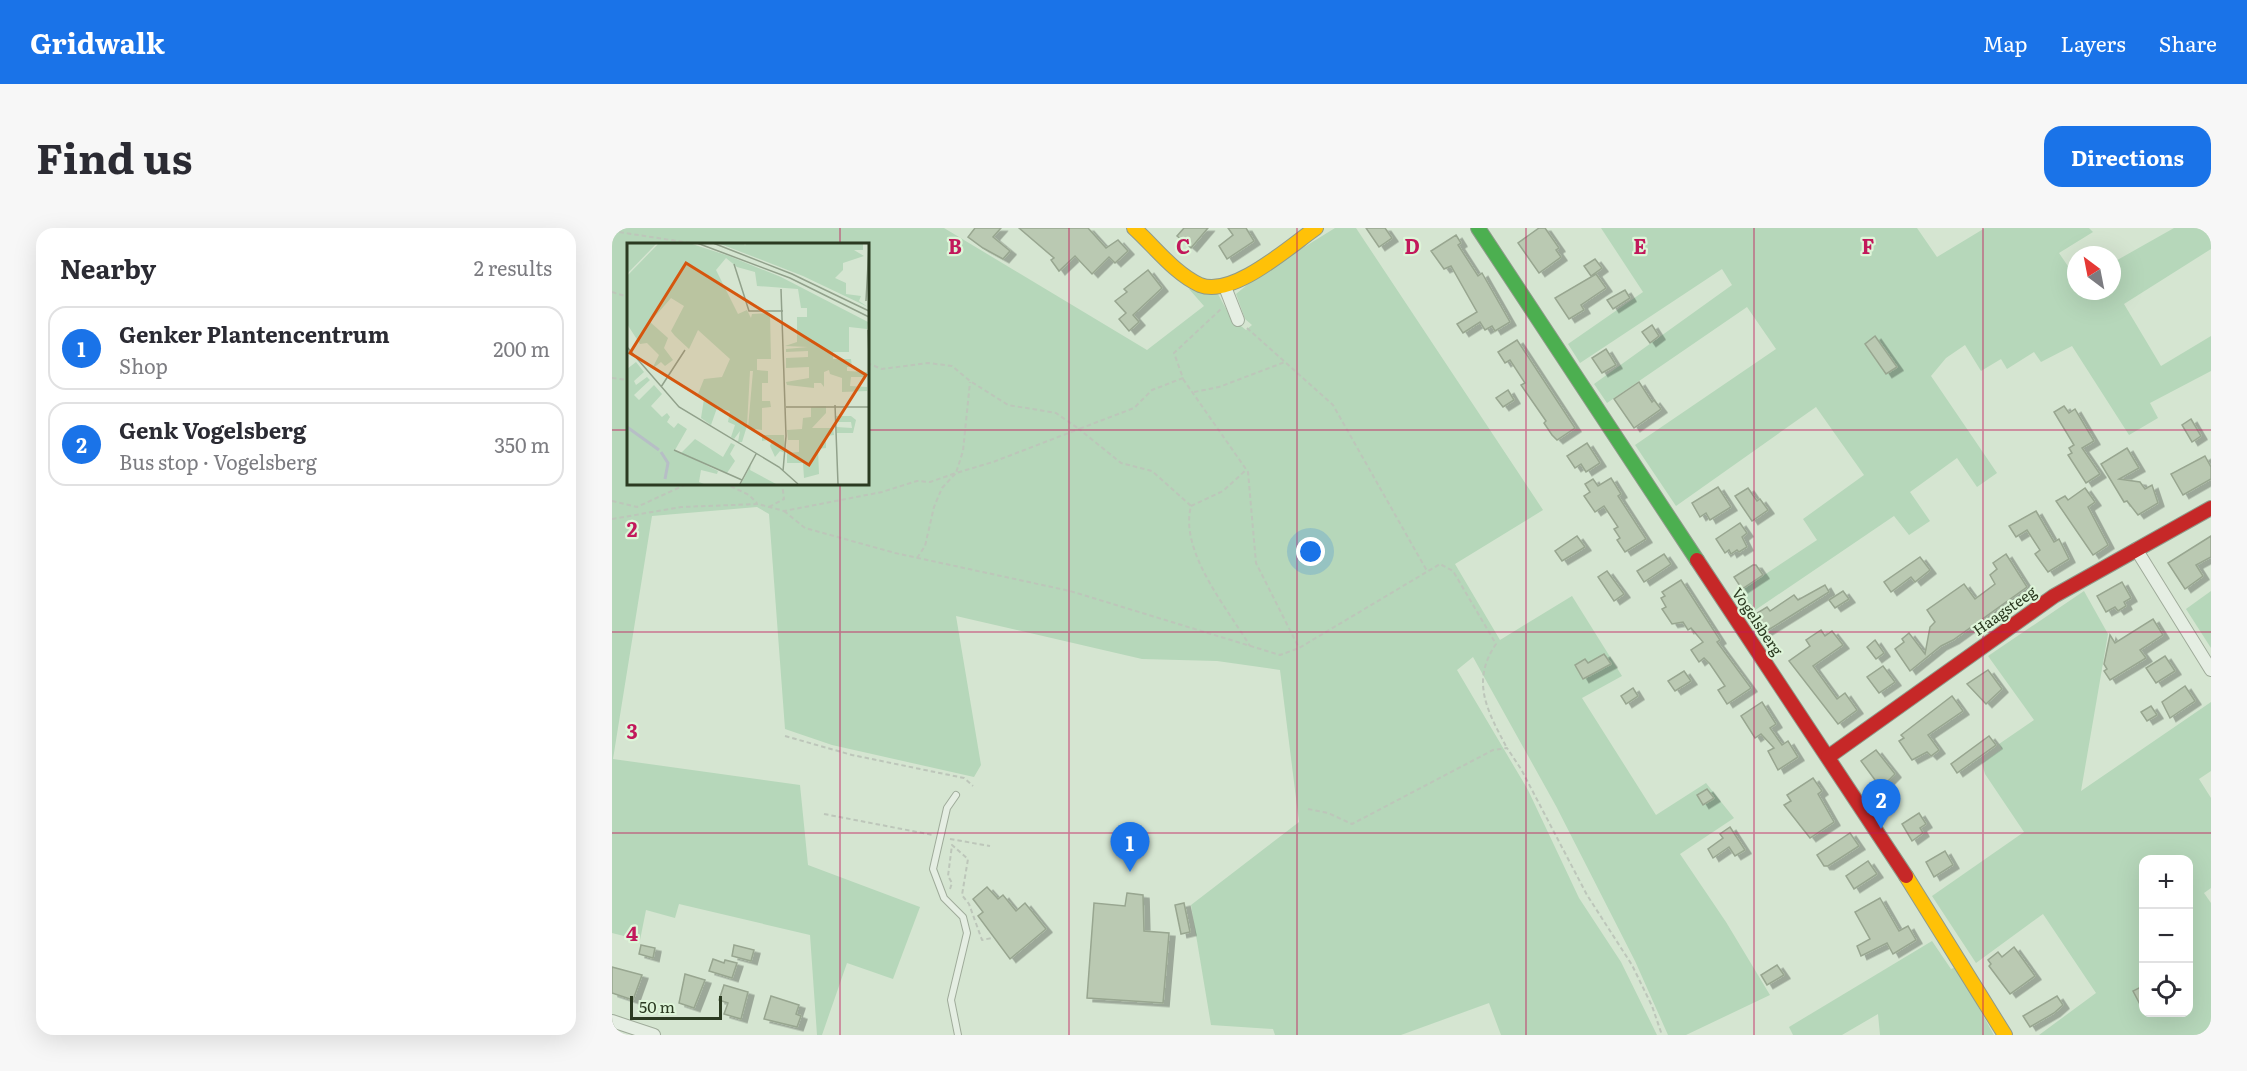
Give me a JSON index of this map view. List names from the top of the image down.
{
  "streets": {
    "street": ["Haagsteeg", "Vogelsberg"]
  },
  "crossings": [
    ["Haagsteeg", "Vogelsberg"]
  ],
  "scale_bar": "50 m",
  "north": "top left",
  "page": {
    "header": "Gridwalk",
    "nav": ["Map", "Layers", "Share"],
    "title": "Find us",
    "buttons": "Directions",
    "heading": ["Nearby", "2 results"],
    "list": [
      {
        "mark": "1",
        "name": "Genker Plantencentrum",
        "note": "Shop",
        "value": "200 m"
      },
      {
        "mark": "2",
        "name": "Genk Vogelsberg",
        "note": "Bus stop · Vogelsberg",
        "value": "350 m"
      }
    ],
    "pins": ["2", "1"],
    "map_buttons": ["+", "−"],
    "scale": "50 m"
  },
  "grid": {
    "columns": [
      "B",
      "C",
      "D",
      "E",
      "F"
    ],
    "rows": ["2", "3", "4"]
  }
}
